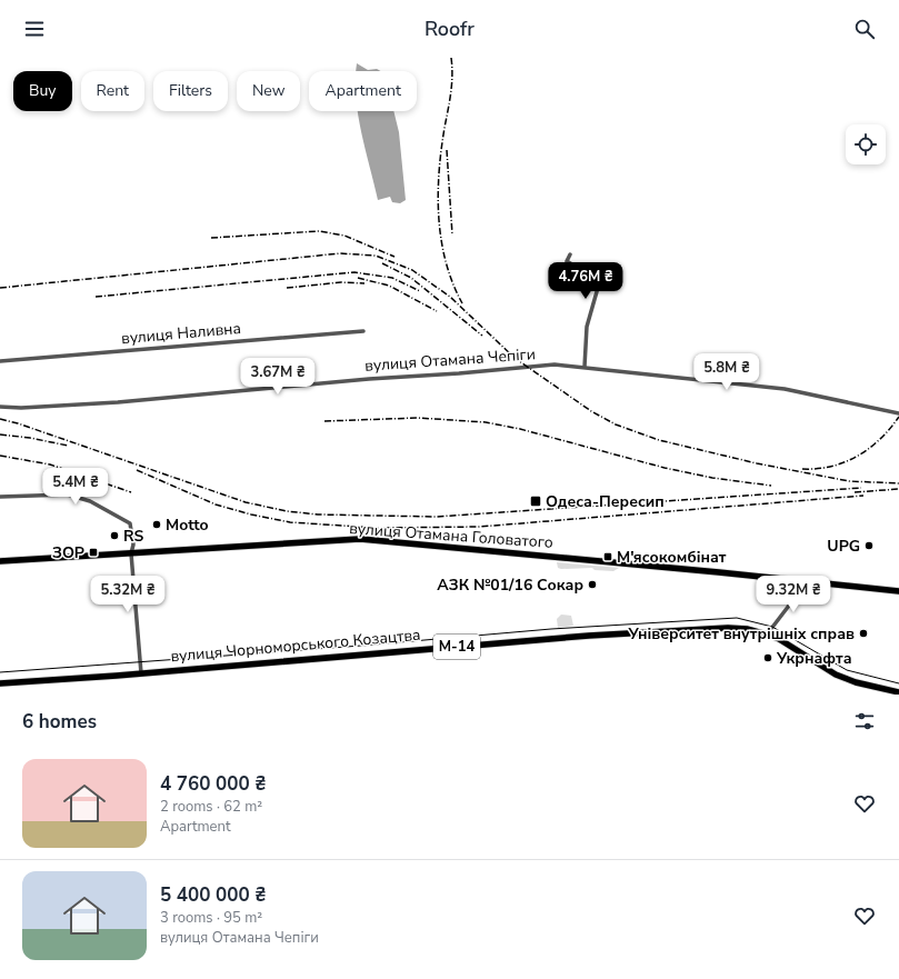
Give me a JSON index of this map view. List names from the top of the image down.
{
  "streets": {
    "main road": ["вулиця Отамана Головатого", "вулиця Чорноморського Козацтва", "М-14"],
    "street": ["вулиця Наливна", "вулиця Отамана Чепіги"]
  },
  "places": {
    "transit": ["Одеса-Пересип", "ЗОР", "М'ясокомбінат"],
    "other": [
      "Motto",
      "RS",
      "UPG",
      "АЗК №01/16 Сокар",
      "Університет внутрішніх справ",
      "Укрнафта"
    ]
  },
  "page": {
    "header": "Roofr",
    "chip": [
      "Buy",
      "Rent",
      "Filters",
      "New",
      "Apartment"
    ],
    "price": [
      "4.76M ₴",
      "5.8M ₴",
      "3.67M ₴",
      "5.4M ₴",
      "5.32M ₴",
      "9.32M ₴"
    ],
    "heading": "6 homes",
    "list": [
      {
        "name": "4 760 000 ₴",
        "note": "2 rooms · 62 m² · Apartment"
      },
      {
        "name": "5 400 000 ₴",
        "note": "3 rooms · 95 m² · вулиця Отамана Чепіги"
      }
    ]
  }
}
